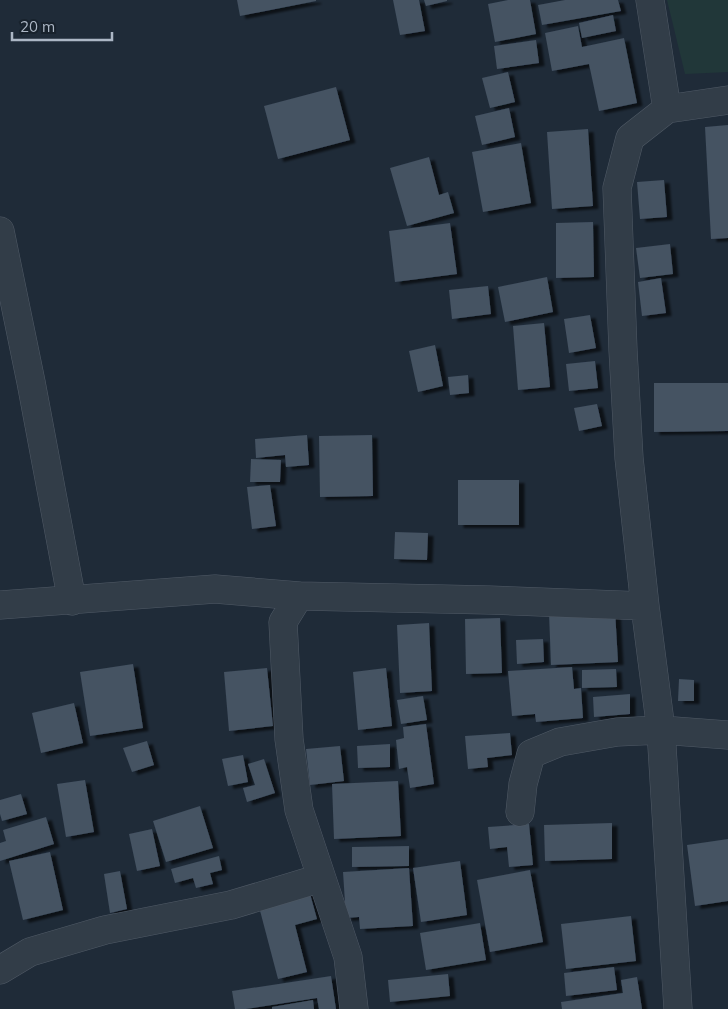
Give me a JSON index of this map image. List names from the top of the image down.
{
  "scale_bar": "20 m"
}
